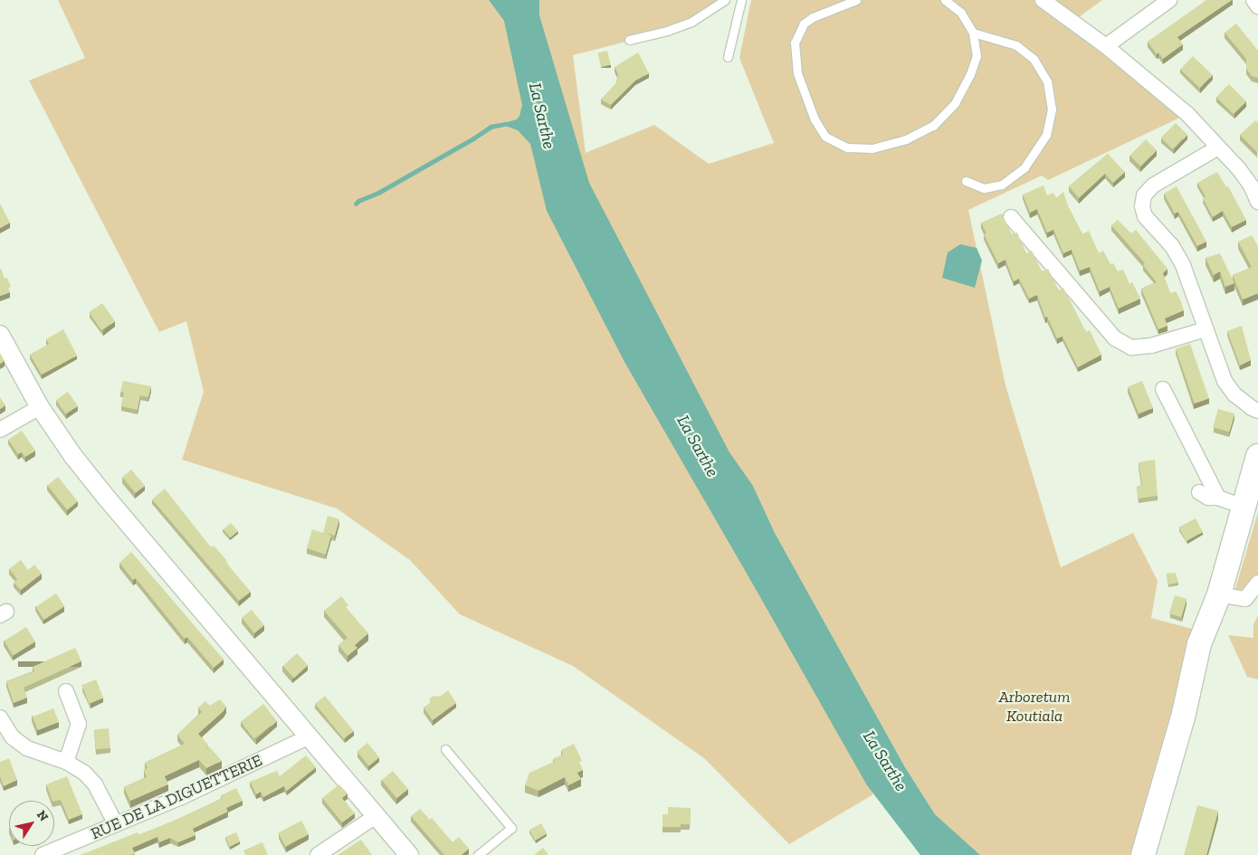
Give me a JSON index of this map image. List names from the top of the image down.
{
  "streets": {
    "street": ["RUE DE LA DIGUETTERIE"]
  },
  "water": ["La Sarthe"],
  "parks": ["Arboretum Koutiala"],
  "north": "top right"
}
